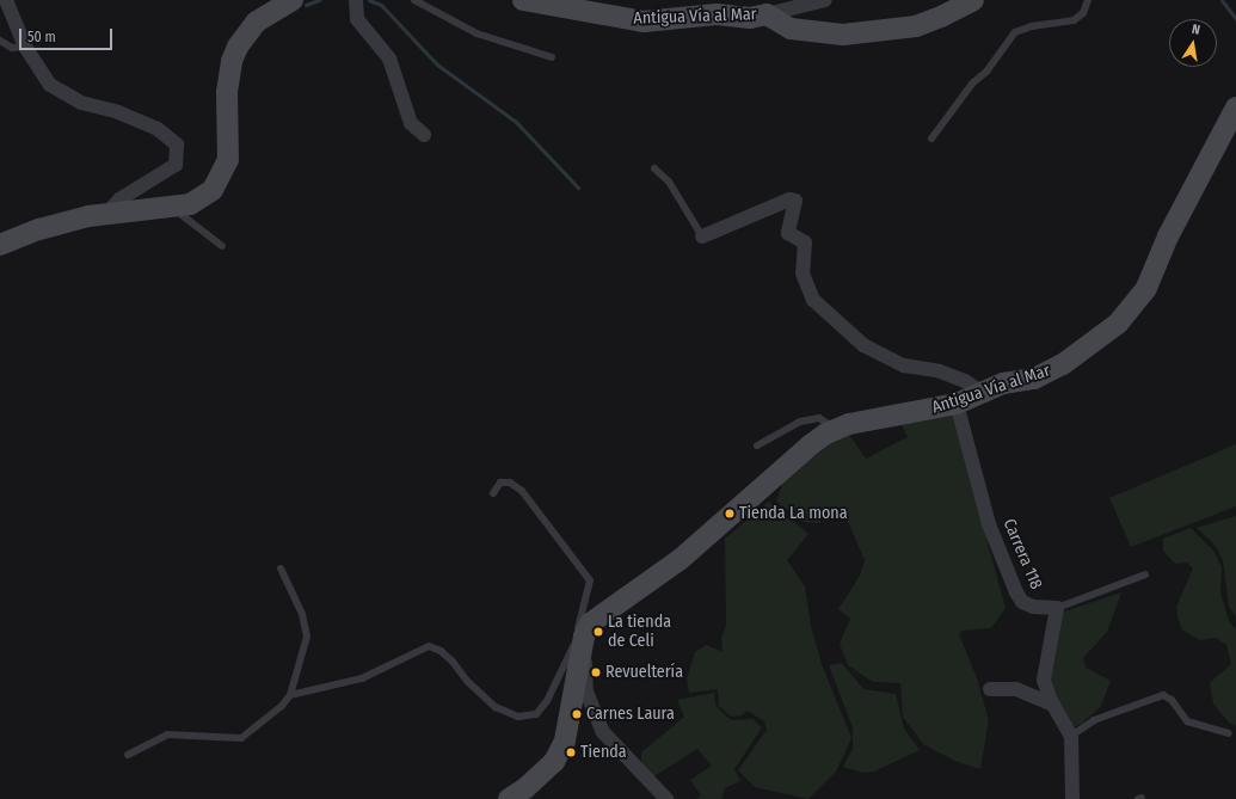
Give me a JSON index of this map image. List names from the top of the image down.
{
  "streets": {
    "main road": ["Antigua Vía al Mar"],
    "street": ["Carrera 118"]
  },
  "crossings": [
    ["Antigua Vía al Mar", "Carrera 118"]
  ],
  "places": [
    "Tienda La mona",
    "La tienda de Celi",
    "Revueltería",
    "Carnes Laura",
    "Tienda"
  ],
  "scale_bar": "50 m",
  "north": "top"
}
